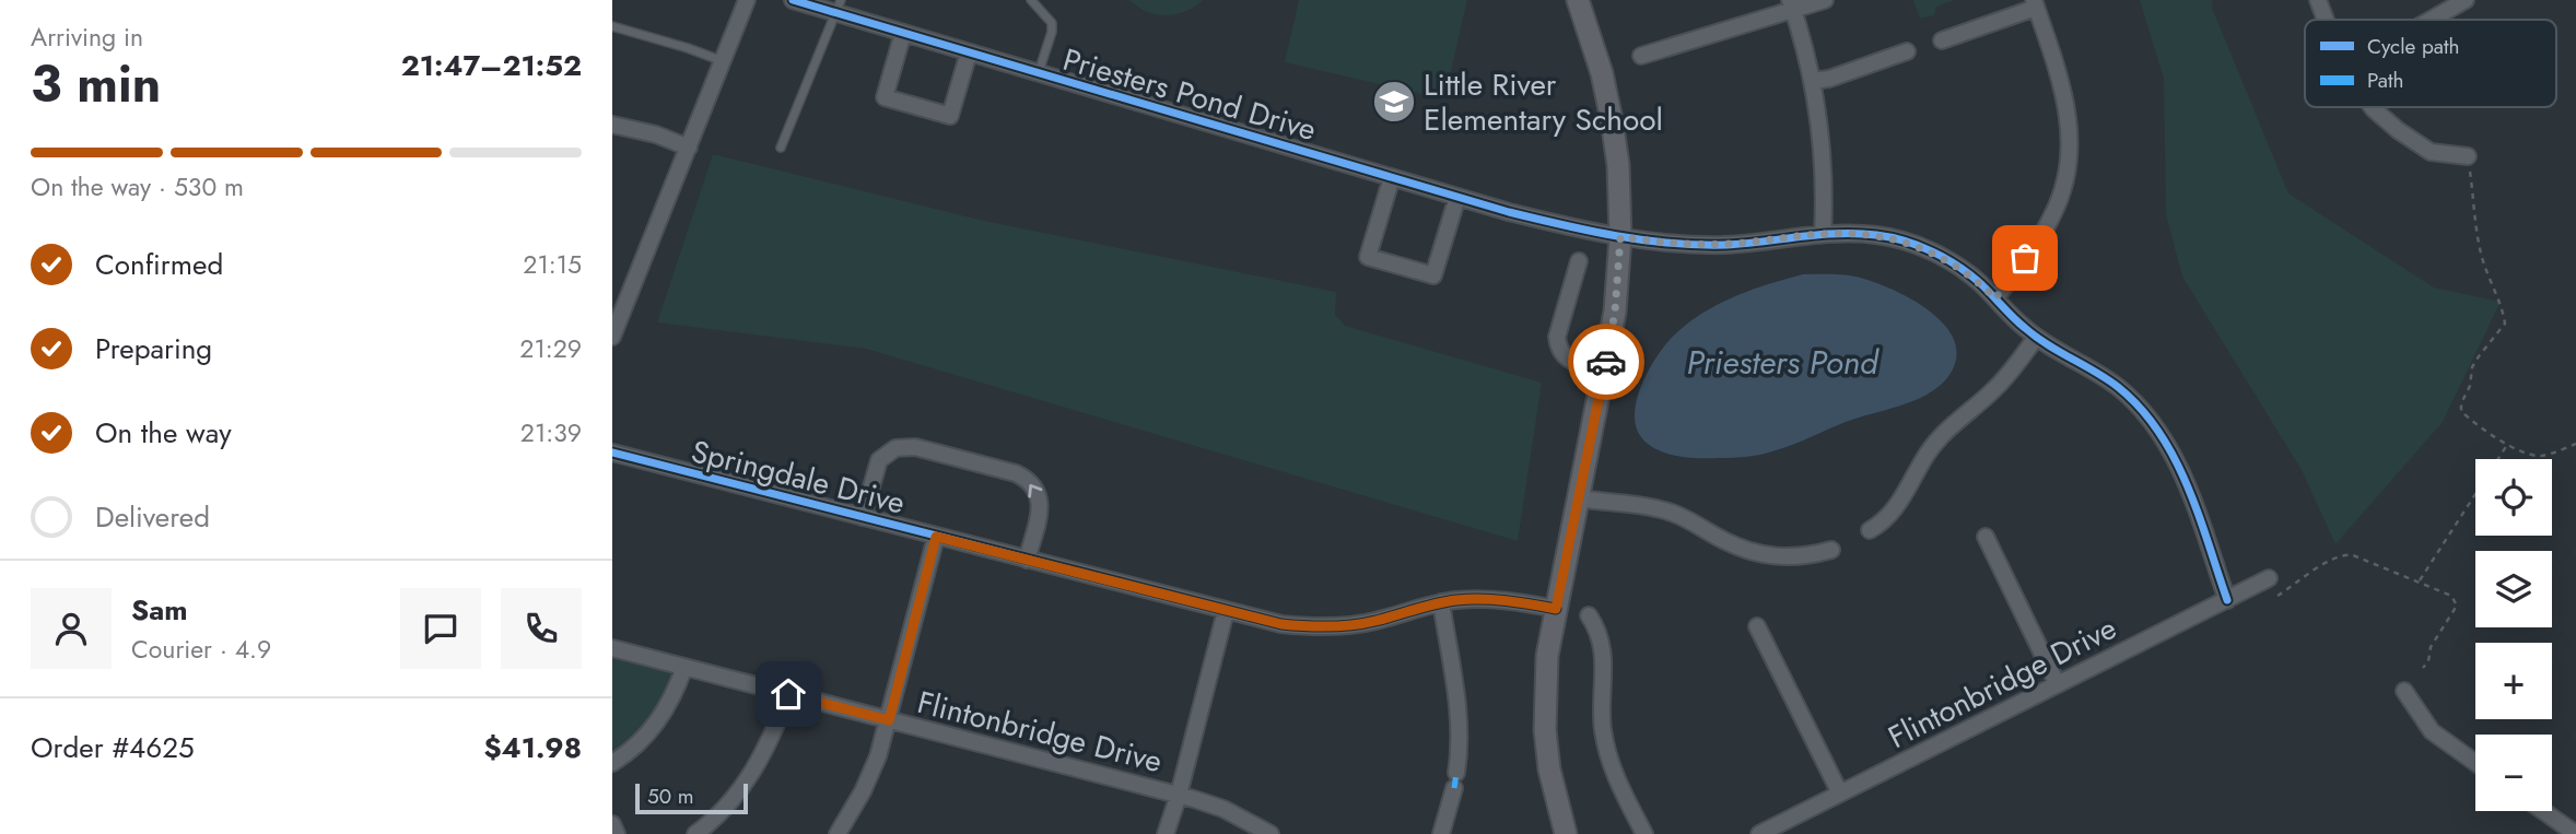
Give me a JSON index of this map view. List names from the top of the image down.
{
  "streets": {
    "street": ["Priesters Pond Drive", "Springdale Drive", "Flintonbridge Drive"]
  },
  "water": ["Priesters Pond"],
  "places": {
    "school or university": ["Little River Elementary School"]
  },
  "legend": ["Cycle path", "Path"],
  "scale_bar": "50 m",
  "page": {
    "heading": ["3 min", "Arriving in", "21:47–21:52"],
    "panel": [
      "Sam",
      "Courier · 4.9",
      "Order #4625",
      "$41.98"
    ],
    "bar": "On the way · 530 m",
    "list": [
      ["Confirmed", "21:15"],
      ["Preparing", "21:29"],
      ["On the way", "21:39"],
      "Delivered"
    ],
    "map_buttons": ["+", "−"],
    "scale": "50 m"
  }
}
